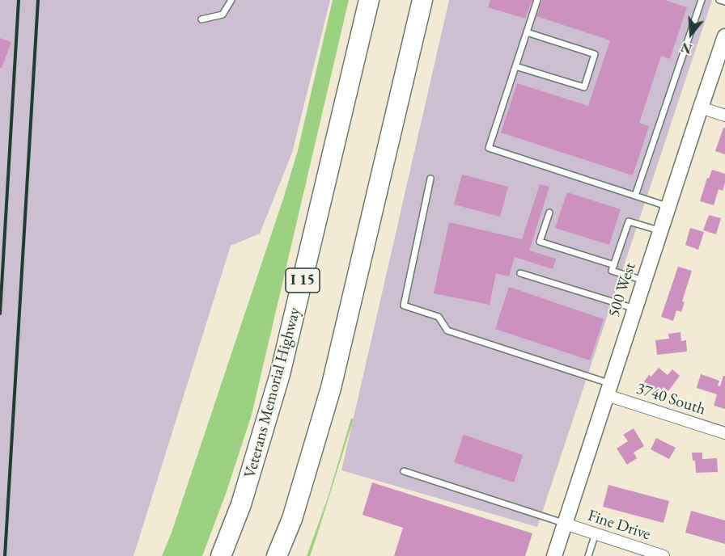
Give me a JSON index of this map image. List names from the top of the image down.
{
  "streets": {
    "highway": ["I 15", "Veterans Memorial Highway"],
    "main road": ["500 West"],
    "street": ["3740 South", "Fine Drive"]
  },
  "crossings": [
    ["500 West", "3740 South"],
    ["500 West", "Fine Drive"]
  ],
  "north": "bottom"
}
